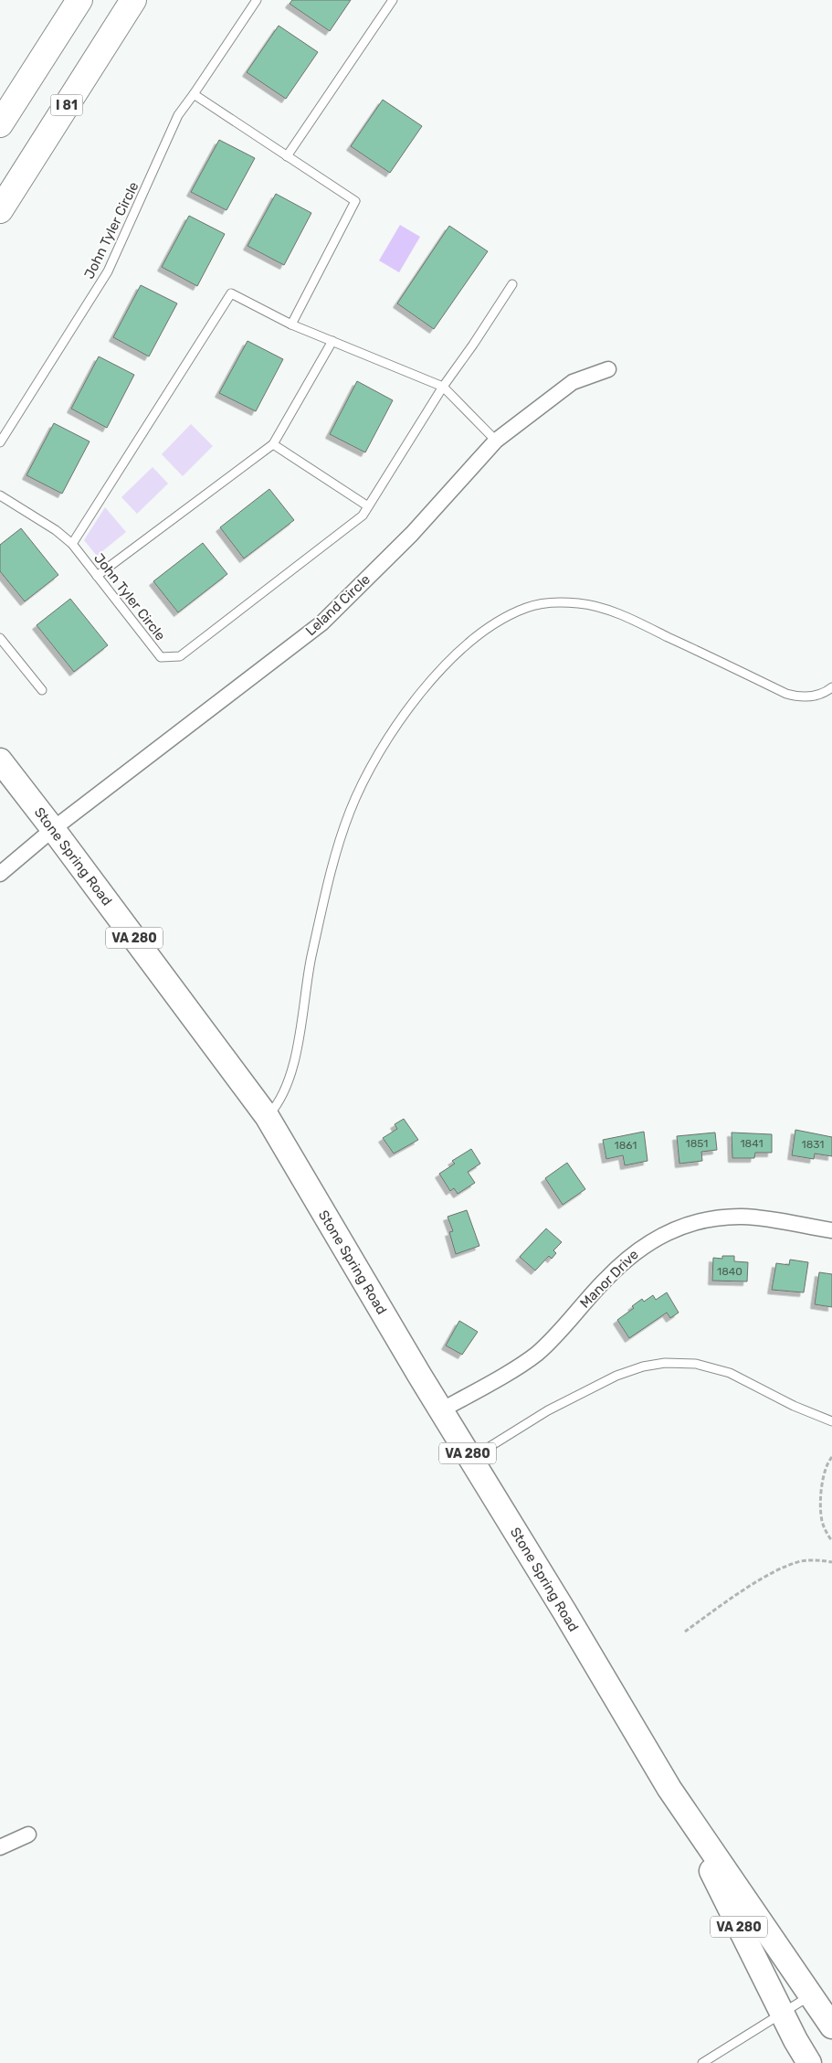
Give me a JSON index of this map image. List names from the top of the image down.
{
  "streets": {
    "highway": ["I 81"],
    "main road": ["Stone Spring Road", "VA 280"],
    "street": ["Leland Circle", "Manor Drive"],
    "lane": ["John Tyler Circle"]
  },
  "crossings": [
    ["Leland Circle", "Stone Spring Road"],
    ["Stone Spring Road", "Manor Drive"]
  ],
  "house_numbers": [
    "1851",
    "1841",
    "1831",
    "1861",
    "1840"
  ]
}
